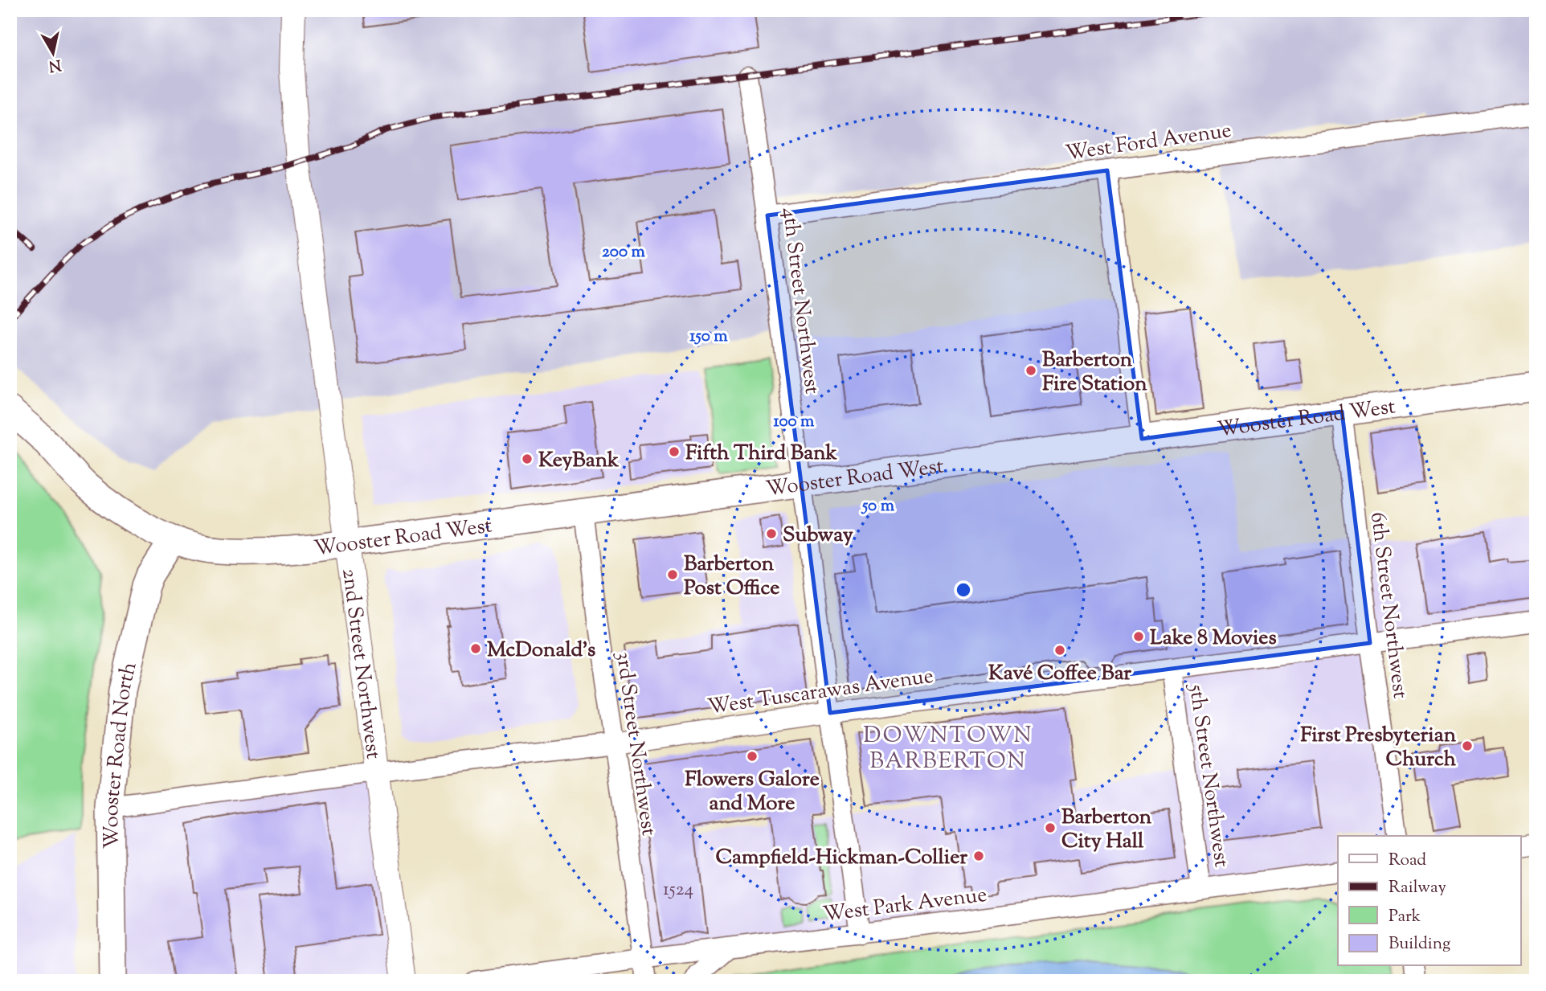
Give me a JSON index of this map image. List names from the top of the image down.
{
  "streets": {
    "main road": ["Wooster Road West", "Wooster Road North"],
    "street": [
      "West Ford Avenue",
      "4th Street Northwest",
      "6th Street Northwest",
      "2nd Street Northwest",
      "West Tuscarawas Avenue",
      "3rd Street Northwest",
      "5th Street Northwest",
      "West Park Avenue"
    ]
  },
  "crossings": [
    ["West Ford Avenue", "4th Street Northwest"],
    ["4th Street Northwest", "Wooster Road West"],
    ["4th Street Northwest", "West Tuscarawas Avenue"],
    ["4th Street Northwest", "West Park Avenue"],
    ["Wooster Road West", "6th Street Northwest"],
    ["Wooster Road West", "2nd Street Northwest"],
    ["Wooster Road West", "3rd Street Northwest"],
    ["Wooster Road West", "Wooster Road North"],
    ["6th Street Northwest", "West Tuscarawas Avenue"],
    ["2nd Street Northwest", "West Tuscarawas Avenue"],
    ["West Tuscarawas Avenue", "3rd Street Northwest"],
    ["West Tuscarawas Avenue", "Wooster Road North"],
    ["West Tuscarawas Avenue", "5th Street Northwest"],
    ["3rd Street Northwest", "West Park Avenue"],
    ["5th Street Northwest", "West Park Avenue"]
  ],
  "districts": ["DOWNTOWN BARBERTON"],
  "places": [
    "Barberton Fire Station",
    "Fifth Third Bank",
    "KeyBank",
    "Subway",
    "Barberton Post Office",
    "Lake 8 Movies",
    "McDonald's",
    "Kavé Coffee Bar",
    "First Presbyterian Church",
    "Flowers Galore and More",
    "Barberton City Hall",
    "Campfield-Hickman-Collier"
  ],
  "house_numbers": ["1524"],
  "legend": [
    "Road",
    "Railway",
    "Park",
    "Building"
  ],
  "north": "bottom",
  "rings": [
    "200 m",
    "150 m",
    "100 m",
    "50 m"
  ]
}
